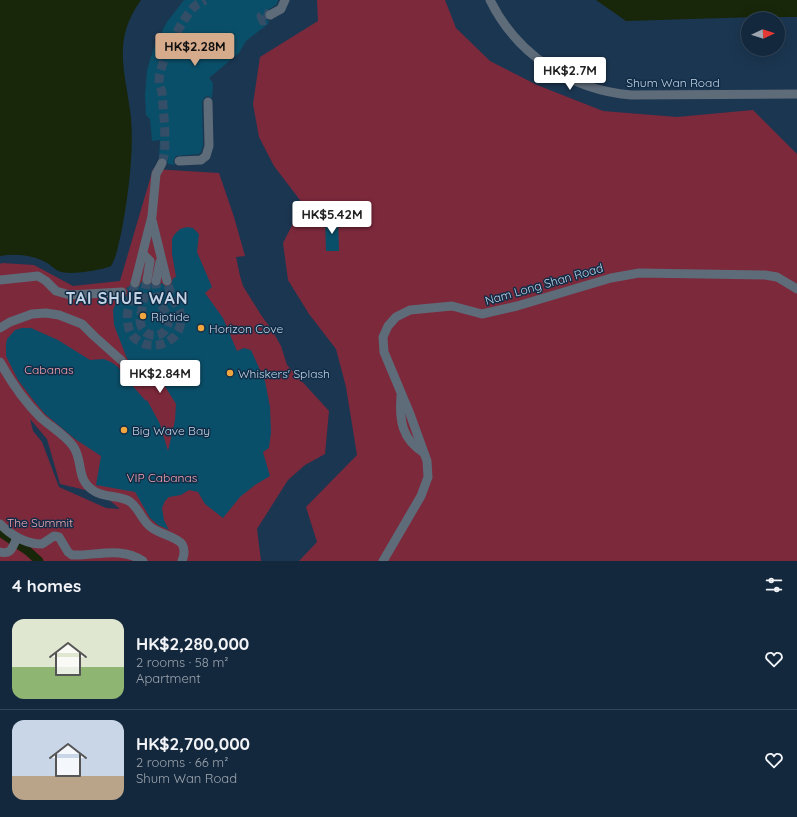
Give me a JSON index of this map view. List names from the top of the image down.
{
  "streets": {
    "street": ["Shum Wan Road", "Nam Long Shan Road"]
  },
  "districts": ["TAI SHUE WAN"],
  "parks": ["Cabanas", "VIP Cabanas", "The Summit"],
  "places": [
    "Riptide",
    "Horizon Cove",
    "Whiskers' Splash",
    "Big Wave Bay"
  ],
  "north": "right",
  "page": {
    "price": [
      "HK$2.28M",
      "HK$2.7M",
      "HK$5.42M",
      "HK$2.84M"
    ],
    "heading": "4 homes",
    "list": [
      {
        "name": "HK$2,280,000",
        "note": "2 rooms · 58 m² · Apartment"
      },
      {
        "name": "HK$2,700,000",
        "note": "2 rooms · 66 m² · Shum Wan Road"
      }
    ]
  }
}
